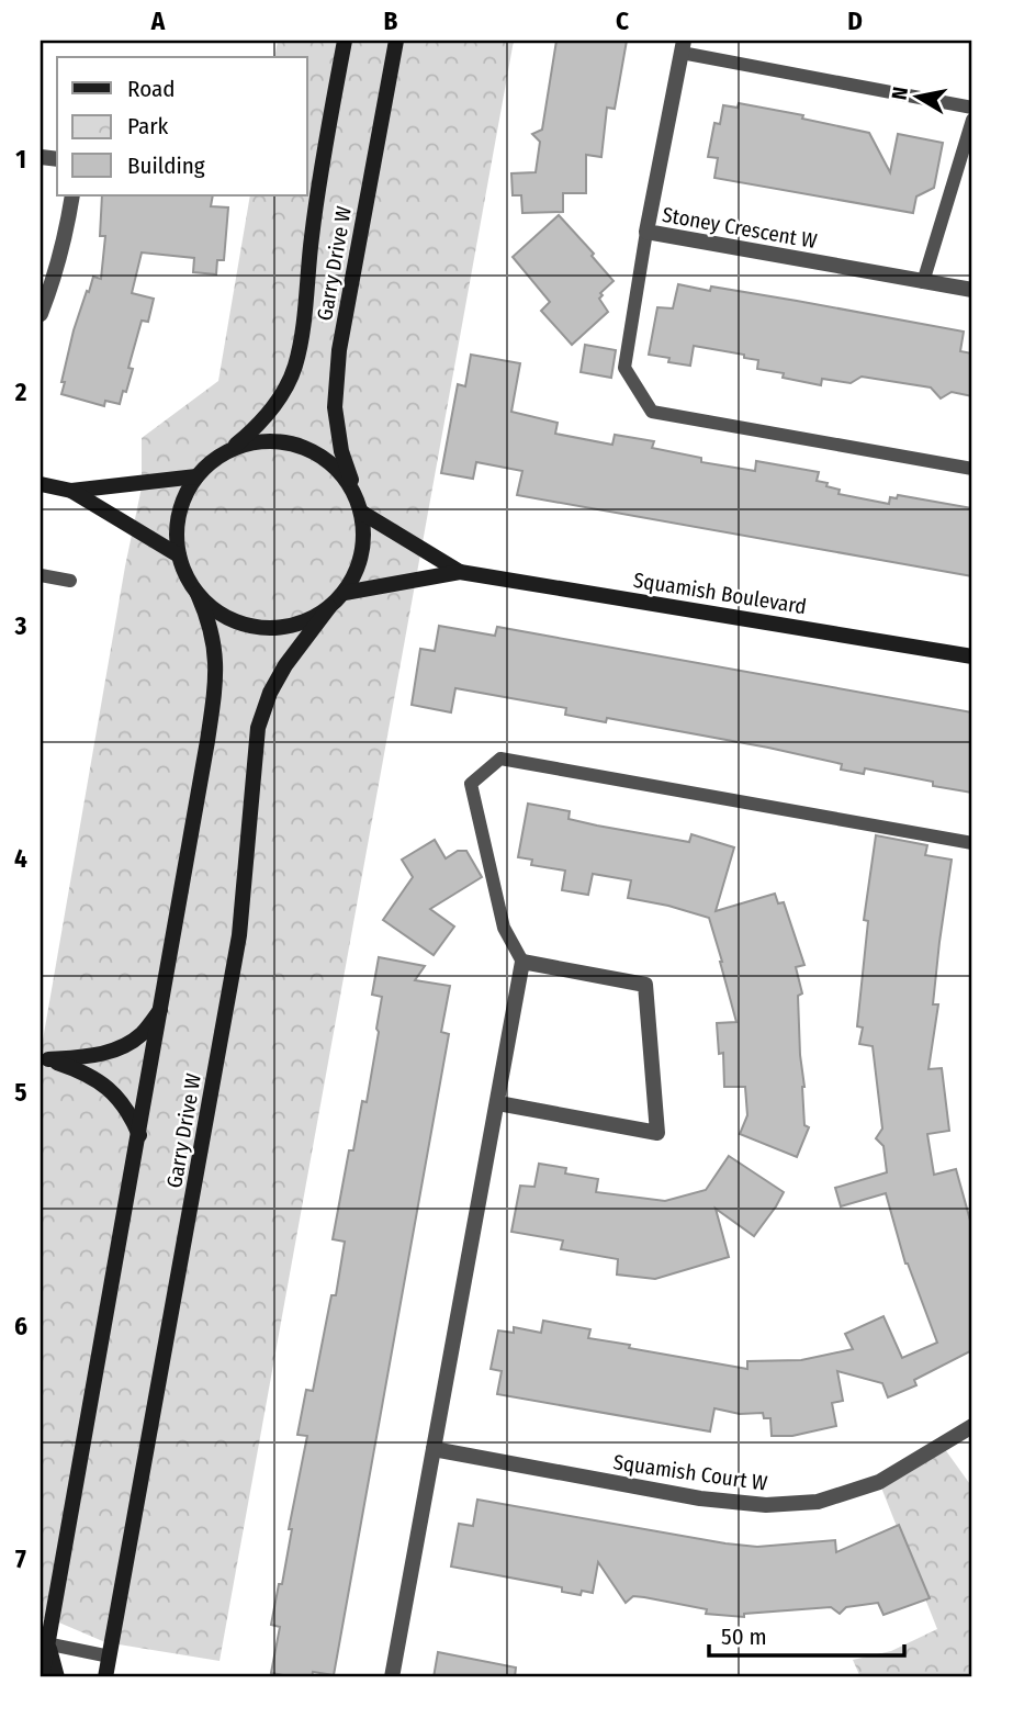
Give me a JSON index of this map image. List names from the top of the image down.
{
  "streets": {
    "main road": ["Garry Drive W", "Squamish Boulevard"],
    "street": ["Stoney Crescent W", "Squamish Court W"]
  },
  "crossings": [
    ["Garry Drive W", "Squamish Boulevard"]
  ],
  "legend": ["Road", "Park", "Building"],
  "scale_bar": "50 m",
  "north": "left",
  "grid": {
    "columns": [
      "A",
      "B",
      "C",
      "D"
    ],
    "rows": [
      "1",
      "2",
      "3",
      "4",
      "5",
      "6",
      "7"
    ]
  }
}
